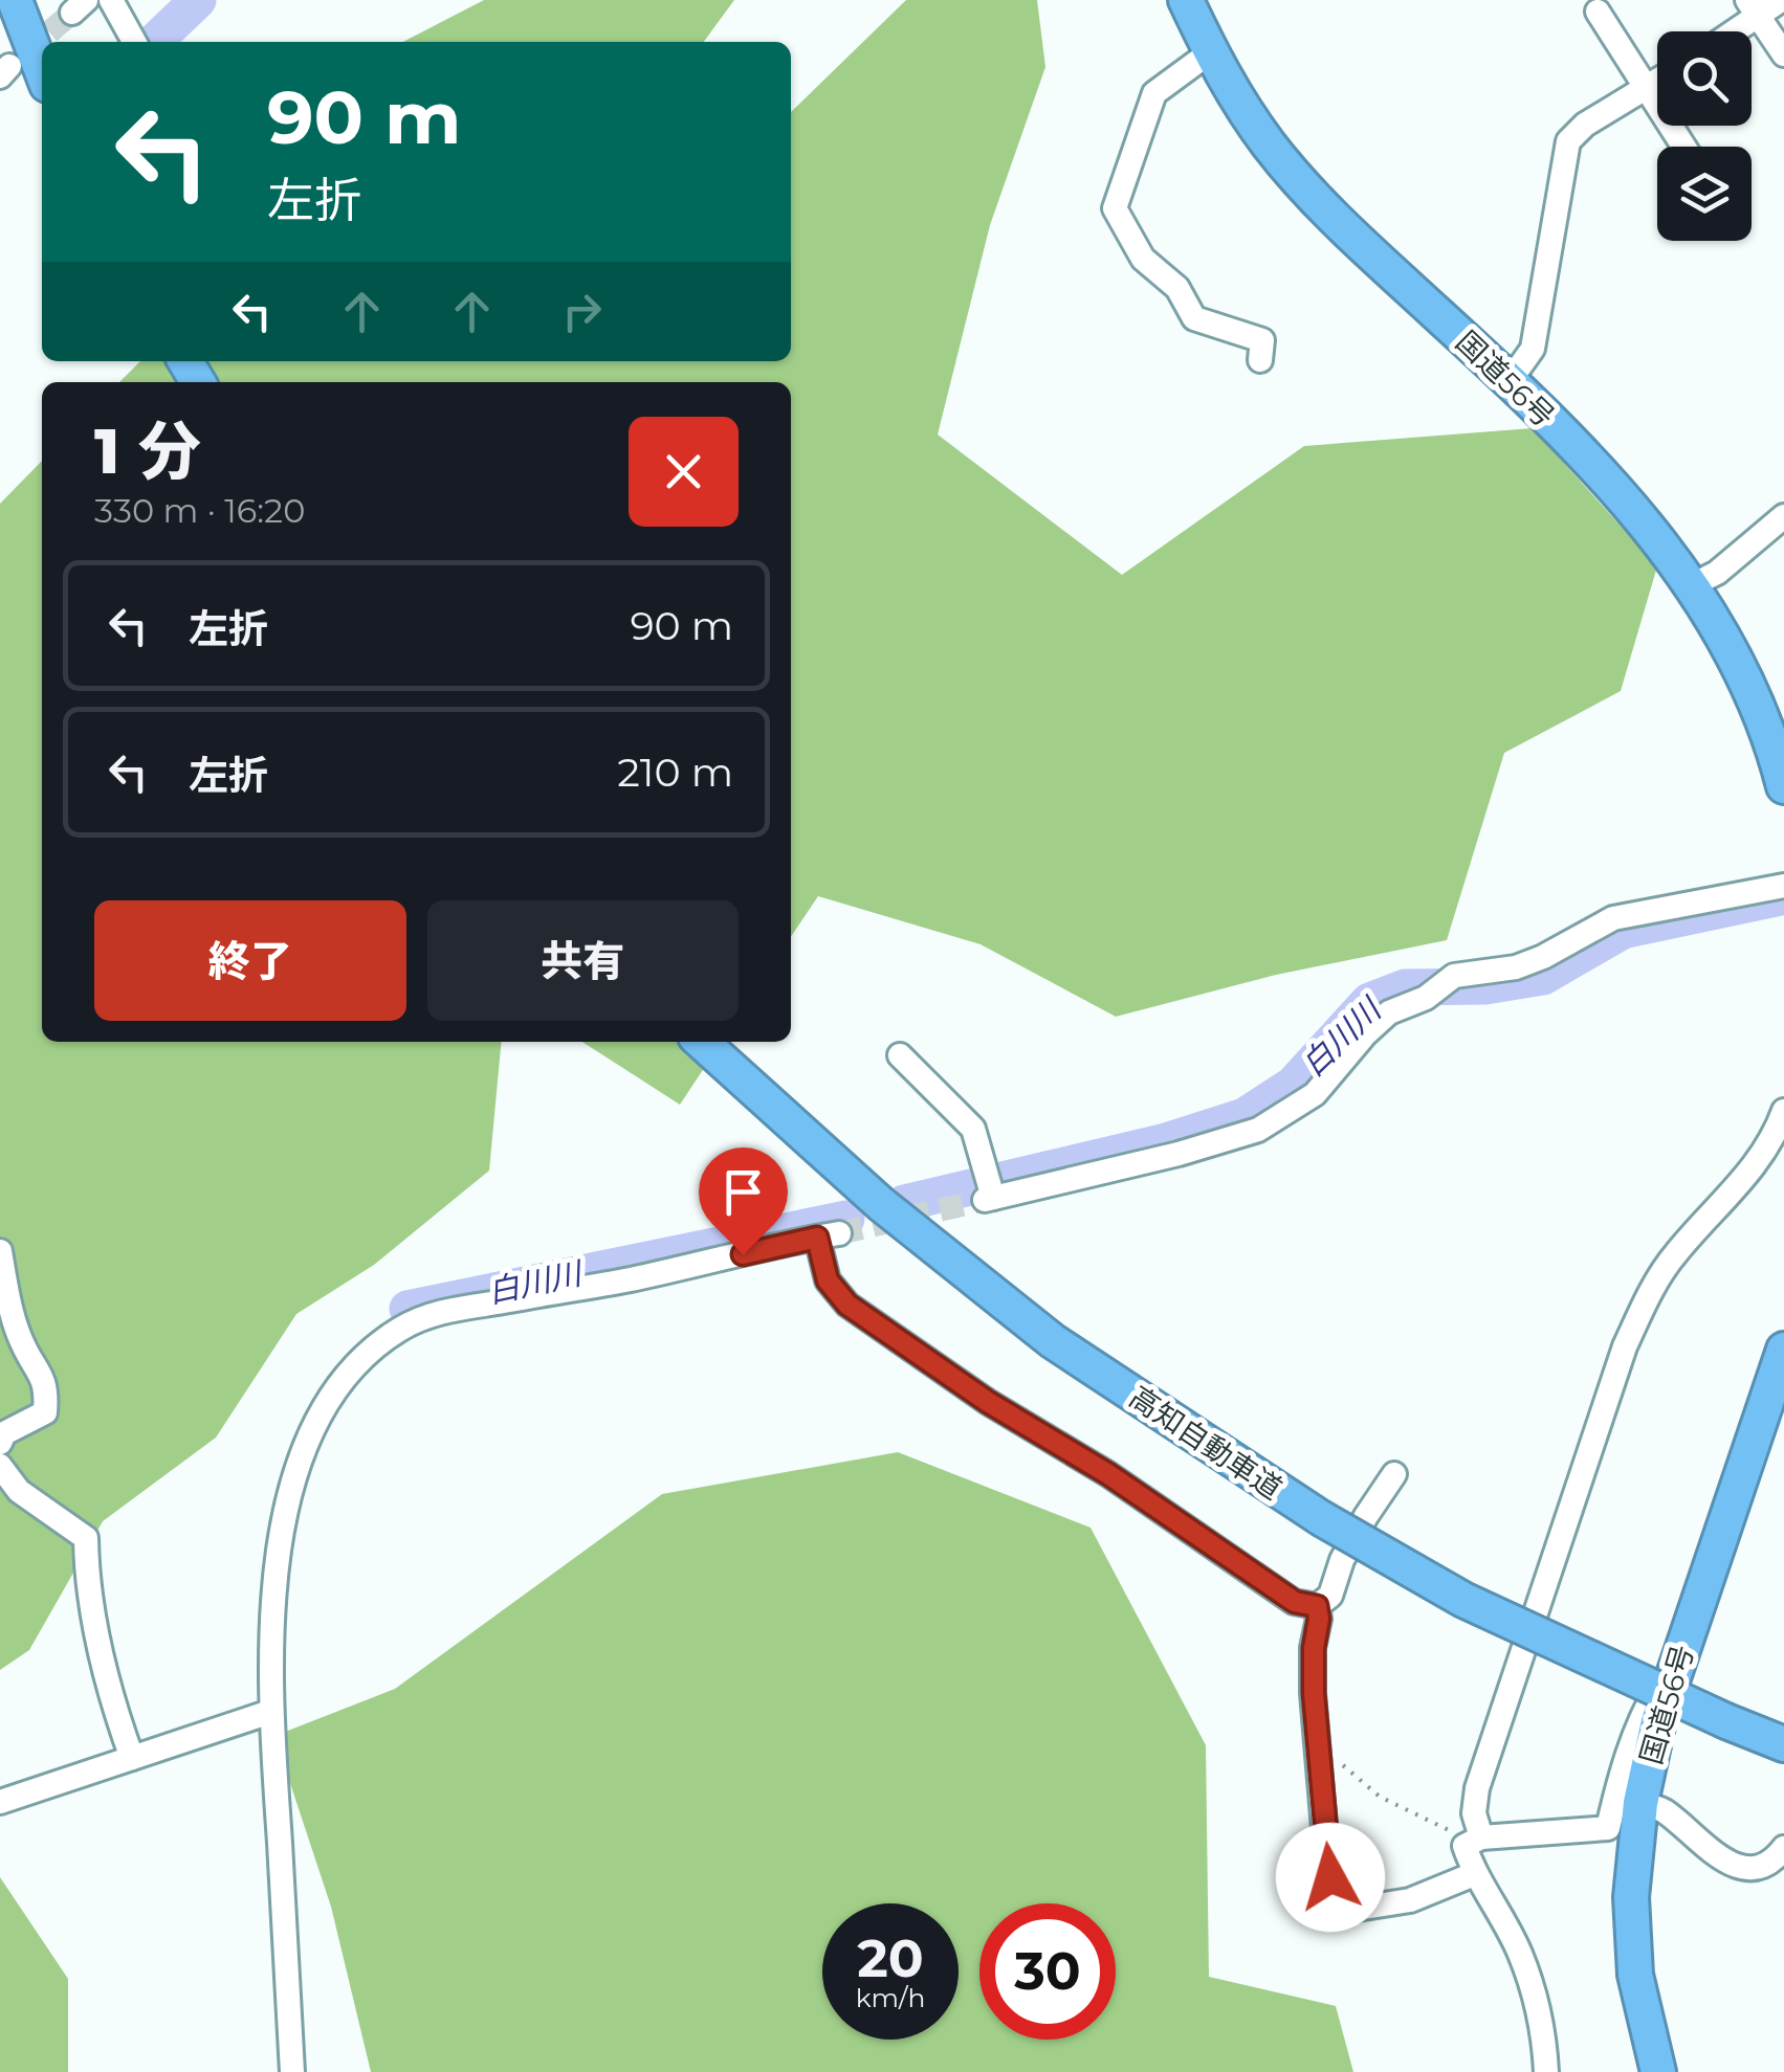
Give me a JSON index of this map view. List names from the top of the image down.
{
  "streets": {
    "highway": ["国道56号", "高知自動車道"]
  },
  "water": ["白川川"],
  "page": {
    "turn": ["90 m", "左折"],
    "heading": ["1 分", "330 m · 16:20"],
    "list": [
      {
        "name": "左折",
        "value": "90 m"
      },
      {
        "name": "左折",
        "value": "210 m"
      }
    ],
    "buttons": ["終了", "共有"],
    "speed": "20 km/h",
    "limit": "30"
  }
}
